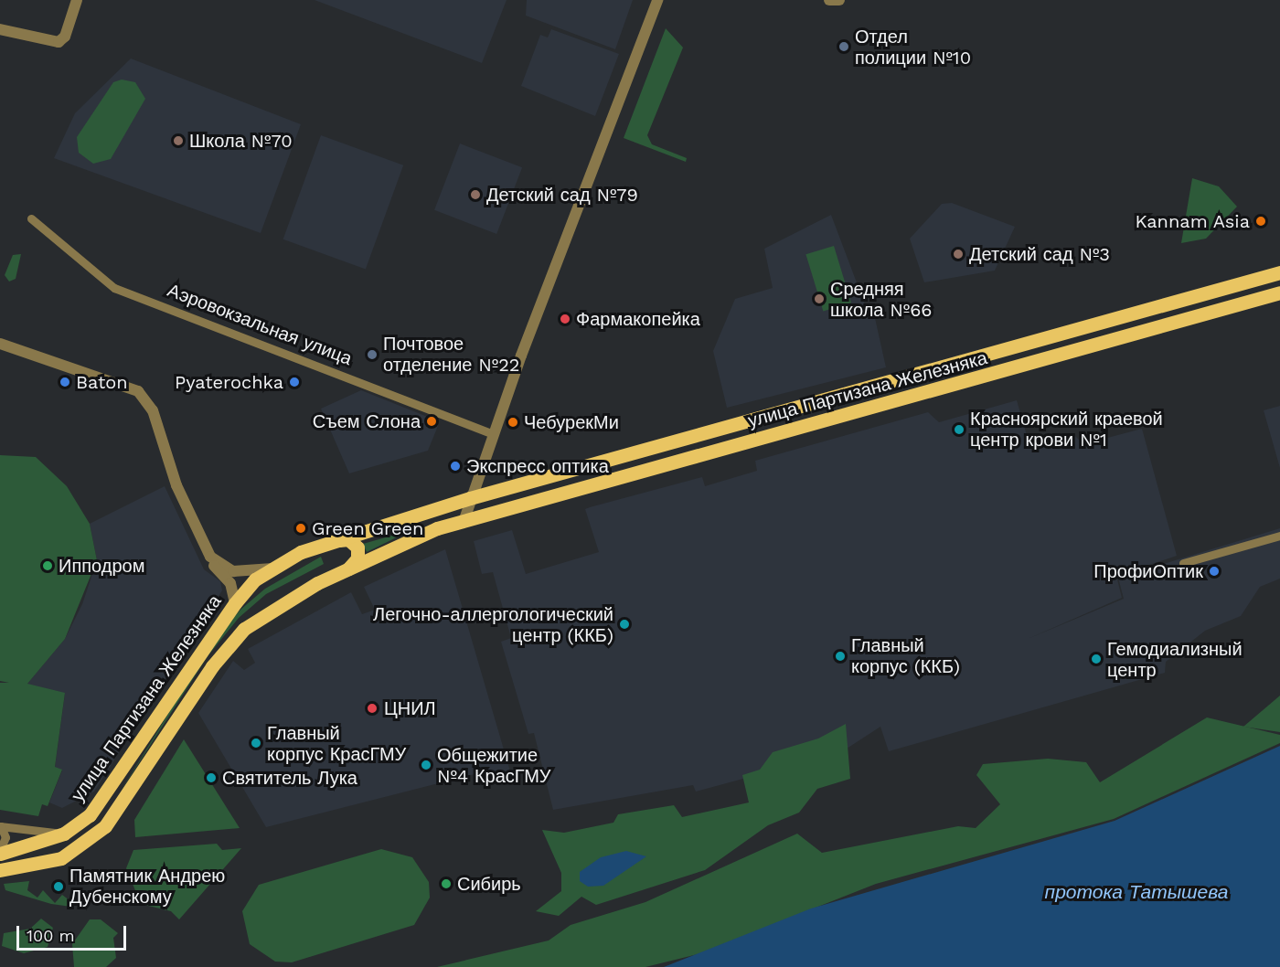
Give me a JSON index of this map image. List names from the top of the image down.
{
  "streets": {
    "main road": ["улица Партизана Железняка"],
    "street": ["Аэровокзальная улица"]
  },
  "water": ["протока Татышева"],
  "places": [
    "Отдел полиции №10",
    "Школа №70",
    "Детский сад №79",
    "Kannam Asia",
    "Детский сад №3",
    "Средняя школа №66",
    "Фармакопейка",
    "Почтовое отделение №22",
    "Baton",
    "Pyaterochka",
    "Съем Слона",
    "ЧебурекМи",
    "Красноярский краевой центр крови №1",
    "Экспресс оптика",
    "Green Green",
    "Ипподром",
    "ПрофиОптик",
    "Легочно-аллергологический центр (ККБ)",
    "Главный корпус (ККБ)",
    "Гемодиализный центр",
    "ЦНИЛ",
    "Главный корпус КрасГМУ",
    "Общежитие №4 КрасГМУ",
    "Святитель Лука",
    "Сибирь",
    "Памятник Андрею Дубенскому"
  ],
  "scale_bar": "100 m"
}
